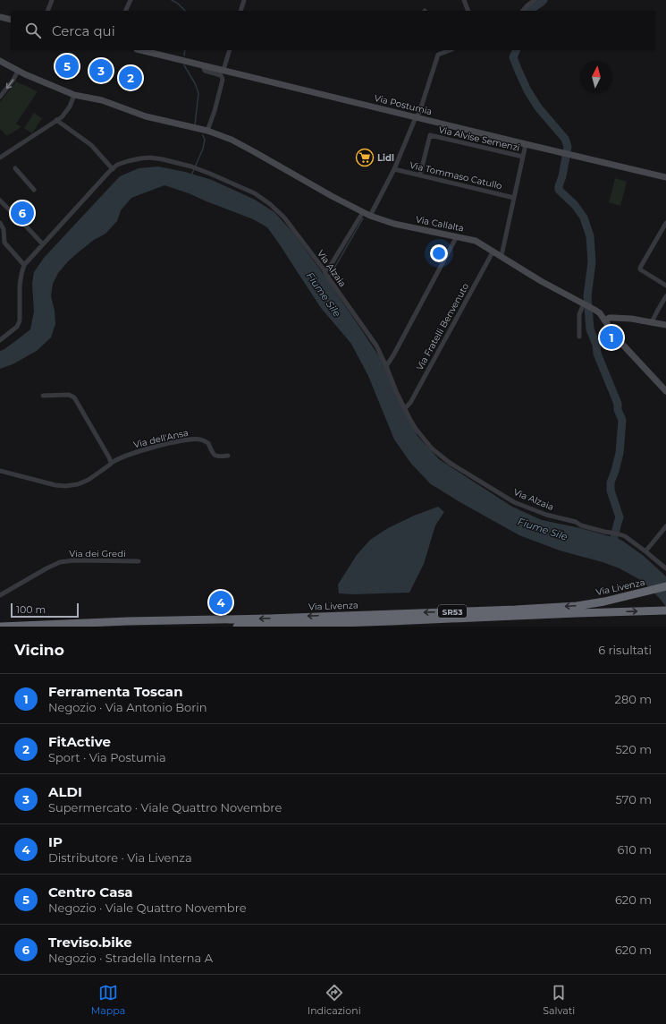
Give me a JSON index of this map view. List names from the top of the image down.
{
  "streets": {
    "highway": ["Via Livenza", "SR53"],
    "main road": ["Via Postumia", "Via Callalta"],
    "street": [
      "Via Alvise Semenzi",
      "Via Tommaso Catullo",
      "Via Alzaia",
      "Via Fratelli Benvenuto",
      "Via dell'Ansa",
      "Via dei Gredi"
    ]
  },
  "crossings": [
    ["Via Alvise Semenzi", "Via Tommaso Catullo"],
    ["Via Callalta", "Via Fratelli Benvenuto"],
    ["Via Alzaia", "Via Fratelli Benvenuto"]
  ],
  "water": ["Fiume Sile"],
  "places": {
    "supermarket": ["Lidl"]
  },
  "scale_bar": "100 m",
  "north": "top",
  "page": {
    "search": "Cerca qui",
    "pins": [
      "5",
      "3",
      "2",
      "6",
      "1",
      "4"
    ],
    "scale": "100 m",
    "heading": ["Vicino", "6 risultati"],
    "list": [
      {
        "mark": "1",
        "name": "Ferramenta Toscan",
        "note": "Negozio · Via Antonio Borin",
        "value": "280 m"
      },
      {
        "mark": "2",
        "name": "FitActive",
        "note": "Sport · Via Postumia",
        "value": "520 m"
      },
      {
        "mark": "3",
        "name": "ALDI",
        "note": "Supermercato · Viale Quattro Novembre",
        "value": "570 m"
      },
      {
        "mark": "4",
        "name": "IP",
        "note": "Distributore · Via Livenza",
        "value": "610 m"
      },
      {
        "mark": "5",
        "name": "Centro Casa",
        "note": "Negozio · Viale Quattro Novembre",
        "value": "620 m"
      },
      {
        "mark": "6",
        "name": "Treviso.bike",
        "note": "Negozio · Stradella Interna A",
        "value": "620 m"
      }
    ],
    "nav": ["Mappa", "Indicazioni", "Salvati"]
  }
}
